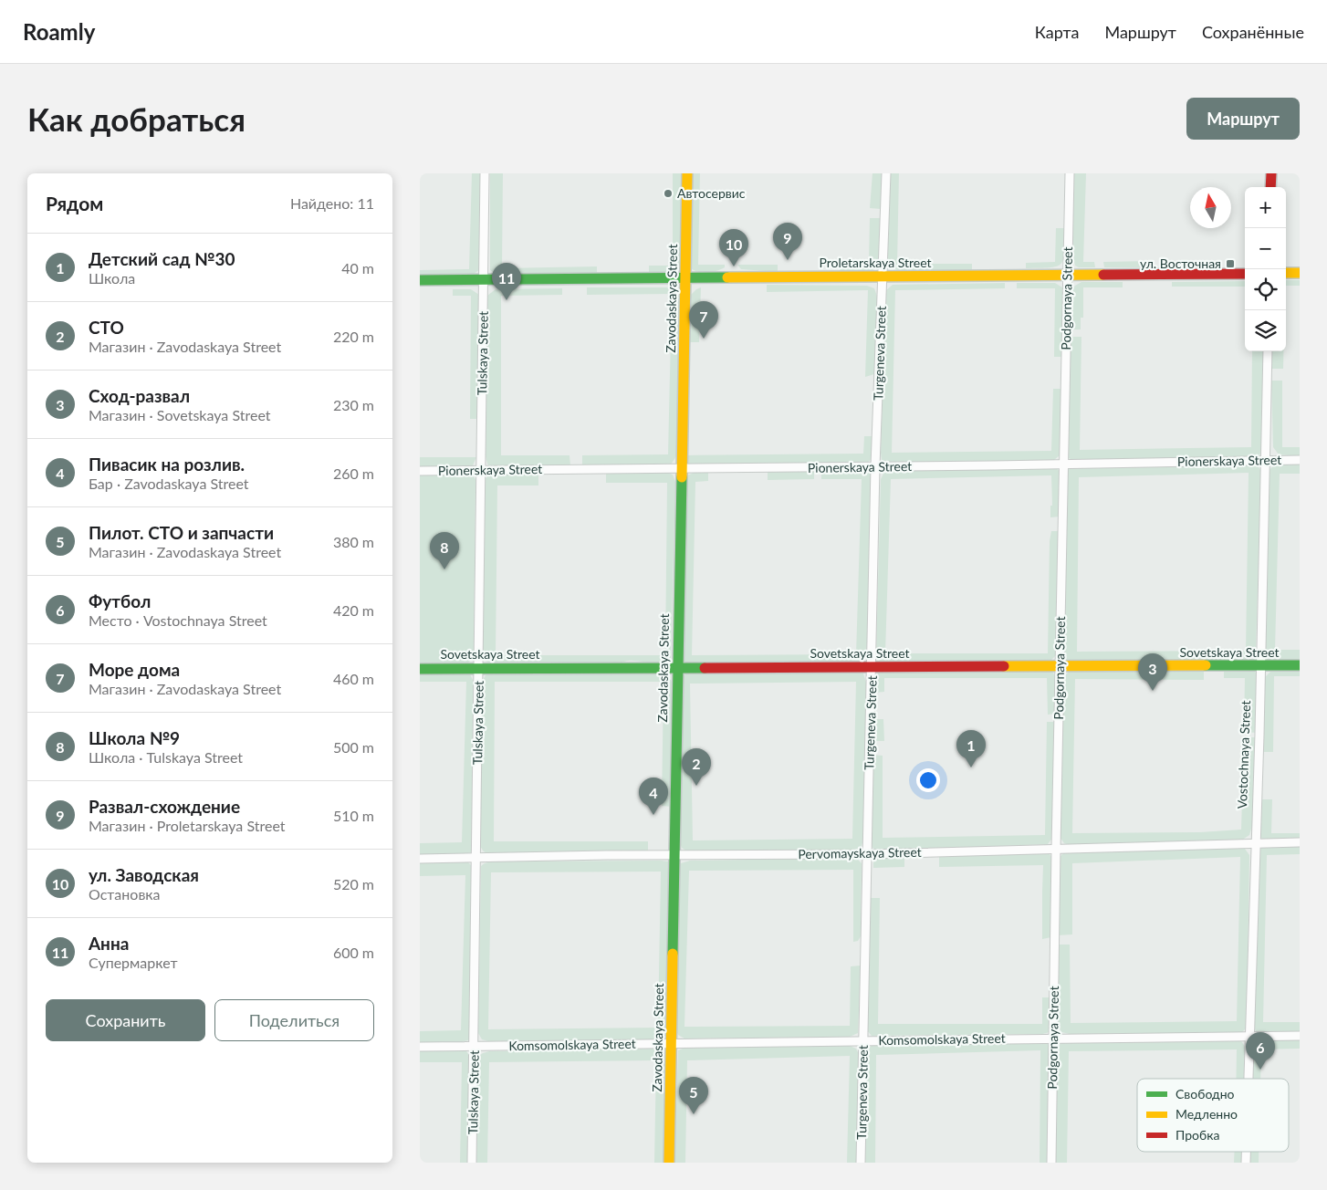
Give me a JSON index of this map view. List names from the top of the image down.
{
  "streets": {
    "street": [
      "Proletarskaya Street",
      "Zavodaskaya Street",
      "Podgornaya Street",
      "Tulskaya Street",
      "Turgeneva Street",
      "Pionerskaya Street",
      "Sovetskaya Street",
      "Vostochnaya Street",
      "Pervomayskaya Street",
      "Komsomolskaya Street"
    ]
  },
  "crossings": [
    ["Proletarskaya Street", "Zavodaskaya Street"],
    ["Proletarskaya Street", "Podgornaya Street"],
    ["Proletarskaya Street", "Tulskaya Street"],
    ["Proletarskaya Street", "Turgeneva Street"],
    ["Zavodaskaya Street", "Pionerskaya Street"],
    ["Zavodaskaya Street", "Sovetskaya Street"],
    ["Zavodaskaya Street", "Pervomayskaya Street"],
    ["Zavodaskaya Street", "Komsomolskaya Street"],
    ["Podgornaya Street", "Pionerskaya Street"],
    ["Podgornaya Street", "Sovetskaya Street"],
    ["Podgornaya Street", "Pervomayskaya Street"],
    ["Podgornaya Street", "Komsomolskaya Street"],
    ["Tulskaya Street", "Pionerskaya Street"],
    ["Tulskaya Street", "Sovetskaya Street"],
    ["Tulskaya Street", "Pervomayskaya Street"],
    ["Tulskaya Street", "Komsomolskaya Street"],
    ["Turgeneva Street", "Pionerskaya Street"],
    ["Turgeneva Street", "Sovetskaya Street"],
    ["Turgeneva Street", "Pervomayskaya Street"],
    ["Turgeneva Street", "Komsomolskaya Street"],
    ["Pionerskaya Street", "Vostochnaya Street"],
    ["Sovetskaya Street", "Vostochnaya Street"],
    ["Vostochnaya Street", "Pervomayskaya Street"],
    ["Vostochnaya Street", "Komsomolskaya Street"]
  ],
  "places": {
    "other": ["Автосервис"],
    "transit": ["ул. Восточная"]
  },
  "legend": ["Свободно", "Медленно", "Пробка"],
  "north": "top",
  "page": {
    "header": "Roamly",
    "nav": ["Карта", "Маршрут", "Сохранённые"],
    "buttons": [
      "Маршрут",
      ["Сохранить", "Поделиться"]
    ],
    "title": "Как добраться",
    "heading": ["Рядом", "Найдено: 11"],
    "map_buttons": ["+", "−"],
    "pins": [
      "9",
      "10",
      "11",
      "7",
      "8",
      "3",
      "1",
      "2",
      "4",
      "6",
      "5"
    ],
    "list": [
      {
        "mark": "1",
        "name": "Детский сад №30",
        "note": "Школа",
        "value": "40 m"
      },
      {
        "mark": "2",
        "name": "СТО",
        "note": "Магазин · Zavodaskaya Street",
        "value": "220 m"
      },
      {
        "mark": "3",
        "name": "Сход-развал",
        "note": "Магазин · Sovetskaya Street",
        "value": "230 m"
      },
      {
        "mark": "4",
        "name": "Пивасик на розлив.",
        "note": "Бар · Zavodaskaya Street",
        "value": "260 m"
      },
      {
        "mark": "5",
        "name": "Пилот. СТО и запчасти",
        "note": "Магазин · Zavodaskaya Street",
        "value": "380 m"
      },
      {
        "mark": "6",
        "name": "Футбол",
        "note": "Место · Vostochnaya Street",
        "value": "420 m"
      },
      {
        "mark": "7",
        "name": "Море дома",
        "note": "Магазин · Zavodaskaya Street",
        "value": "460 m"
      },
      {
        "mark": "8",
        "name": "Школа №9",
        "note": "Школа · Tulskaya Street",
        "value": "500 m"
      },
      {
        "mark": "9",
        "name": "Развал-схождение",
        "note": "Магазин · Proletarskaya Street",
        "value": "510 m"
      },
      {
        "mark": "10",
        "name": "ул. Заводская",
        "note": "Остановка",
        "value": "520 m"
      },
      {
        "mark": "11",
        "name": "Анна",
        "note": "Супермаркет",
        "value": "600 m"
      }
    ]
  }
}
